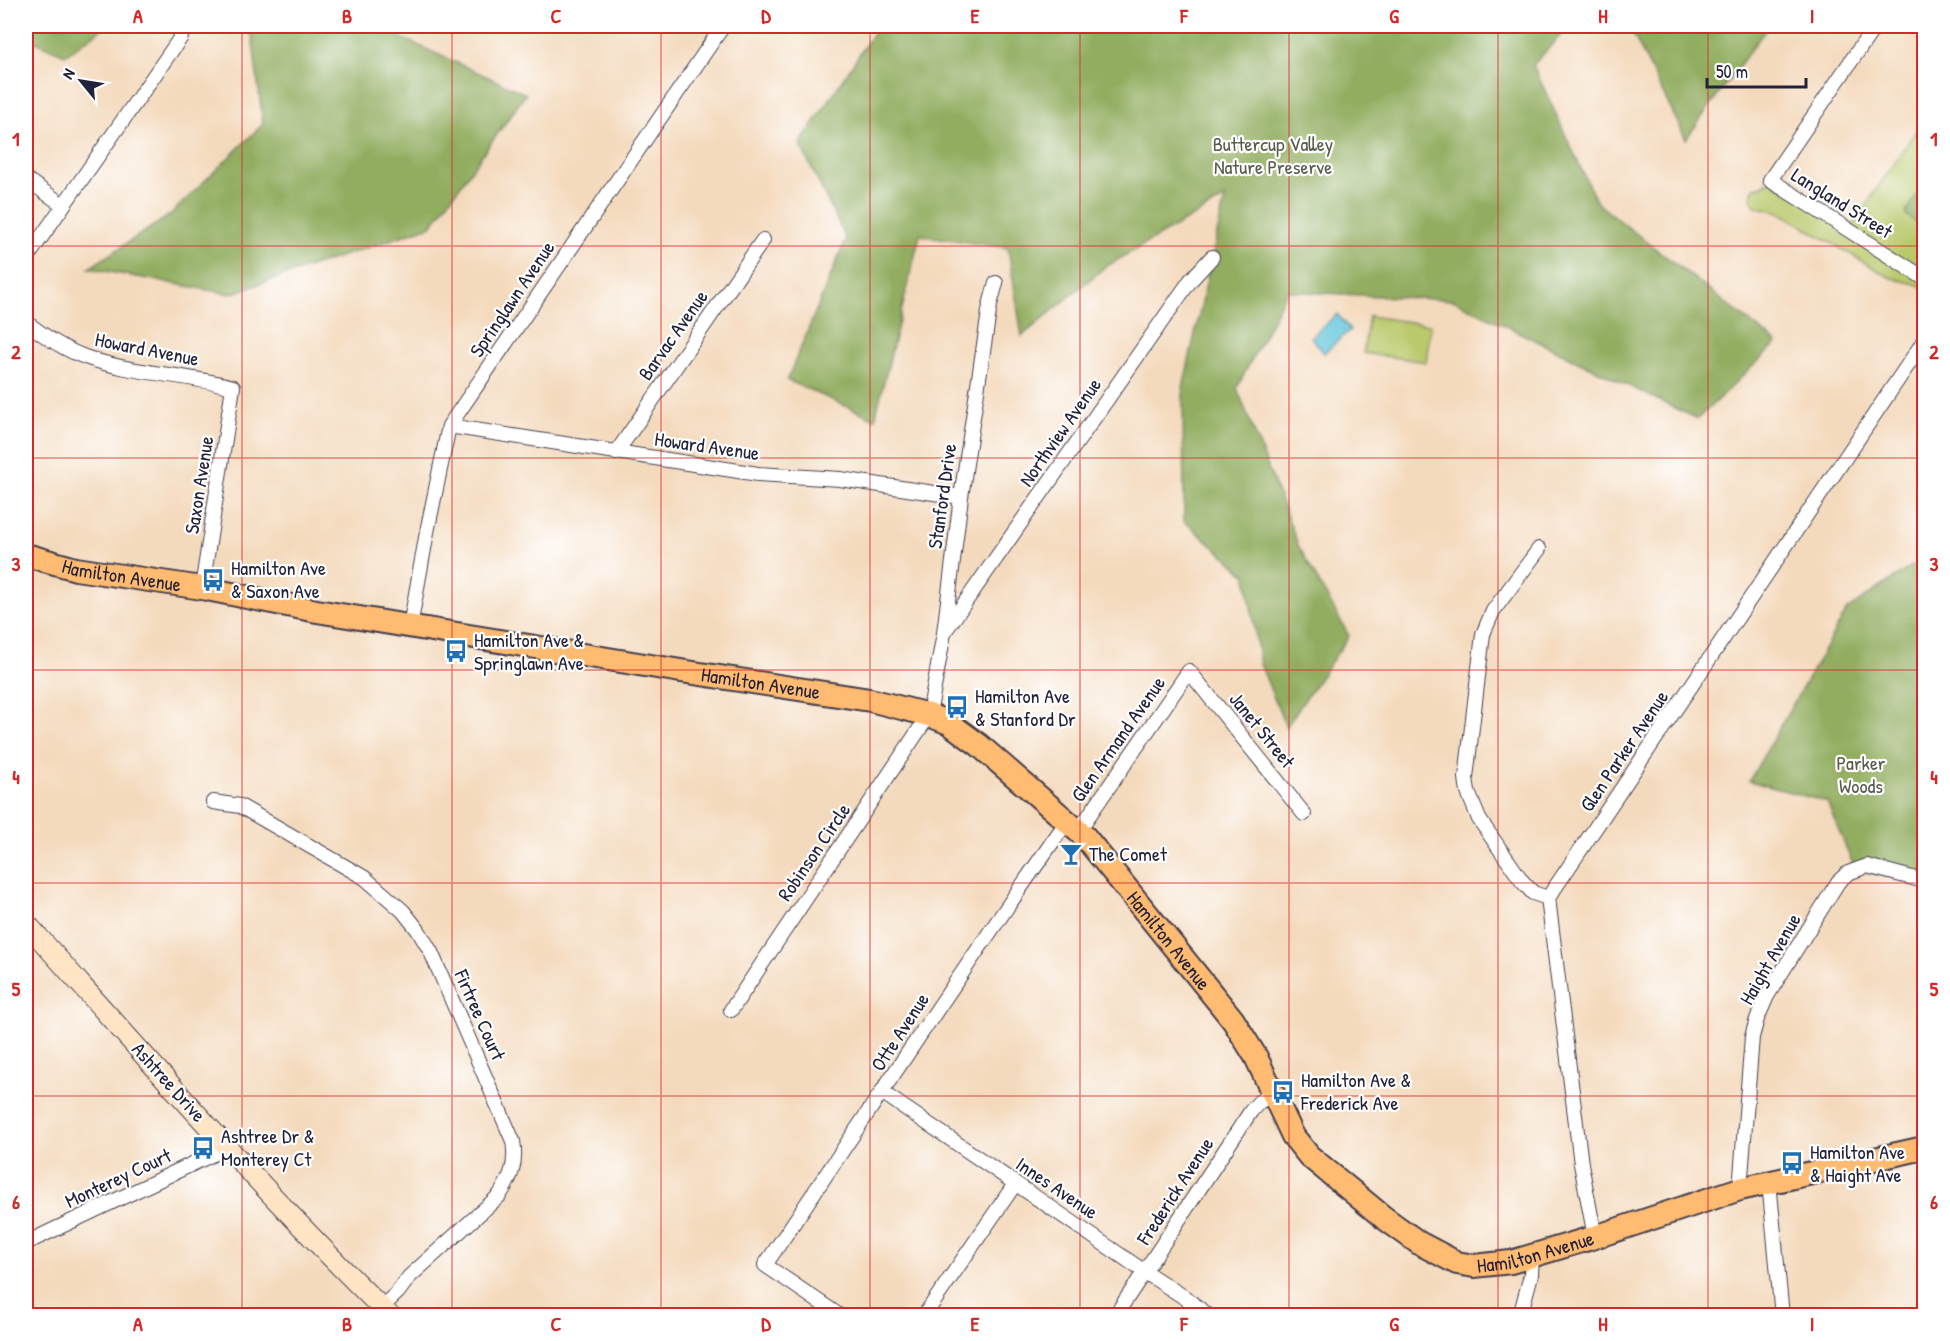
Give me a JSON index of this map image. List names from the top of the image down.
{
  "streets": {
    "main road": ["Hamilton Avenue"],
    "street": [
      "Langland Street",
      "Springlawn Avenue",
      "Barvac Avenue",
      "Howard Avenue",
      "Northview Avenue",
      "Saxon Avenue",
      "Stanford Drive",
      "Janet Street",
      "Glen Armand Avenue",
      "Glen Parker Avenue",
      "Robinson Circle",
      "Haight Avenue",
      "Firtree Court",
      "Otte Avenue",
      "Ashtree Drive",
      "Monterey Court",
      "Innes Avenue",
      "Frederick Avenue"
    ]
  },
  "crossings": [
    ["Springlawn Avenue", "Howard Avenue"],
    ["Springlawn Avenue", "Hamilton Avenue"],
    ["Barvac Avenue", "Howard Avenue"],
    ["Howard Avenue", "Saxon Avenue"],
    ["Howard Avenue", "Stanford Drive"],
    ["Northview Avenue", "Stanford Drive"],
    ["Saxon Avenue", "Hamilton Avenue"],
    ["Stanford Drive", "Hamilton Avenue"],
    ["Stanford Drive", "Robinson Circle"],
    ["Hamilton Avenue", "Glen Armand Avenue"],
    ["Hamilton Avenue", "Robinson Circle"],
    ["Hamilton Avenue", "Haight Avenue"],
    ["Hamilton Avenue", "Otte Avenue"],
    ["Hamilton Avenue", "Frederick Avenue"],
    ["Janet Street", "Glen Armand Avenue"],
    ["Glen Armand Avenue", "Otte Avenue"],
    ["Firtree Court", "Ashtree Drive"],
    ["Otte Avenue", "Innes Avenue"],
    ["Ashtree Drive", "Monterey Court"],
    ["Innes Avenue", "Frederick Avenue"]
  ],
  "parks": ["Buttercup Valley Nature Preserve", "Parker Woods"],
  "places": {
    "bus stop": [
      "Hamilton Ave & Saxon Ave",
      "Hamilton Ave & Springlawn Ave",
      "Hamilton Ave & Stanford Dr",
      "Hamilton Ave & Frederick Ave",
      "Ashtree Dr & Monterey Ct",
      "Hamilton Ave & Haight Ave"
    ],
    "bar": ["The Comet"]
  },
  "scale_bar": "50 m",
  "north": "top left",
  "grid": {
    "columns": [
      "A",
      "B",
      "C",
      "D",
      "E",
      "F",
      "G",
      "H",
      "I"
    ],
    "rows": [
      "1",
      "2",
      "3",
      "4",
      "5",
      "6"
    ]
  }
}
